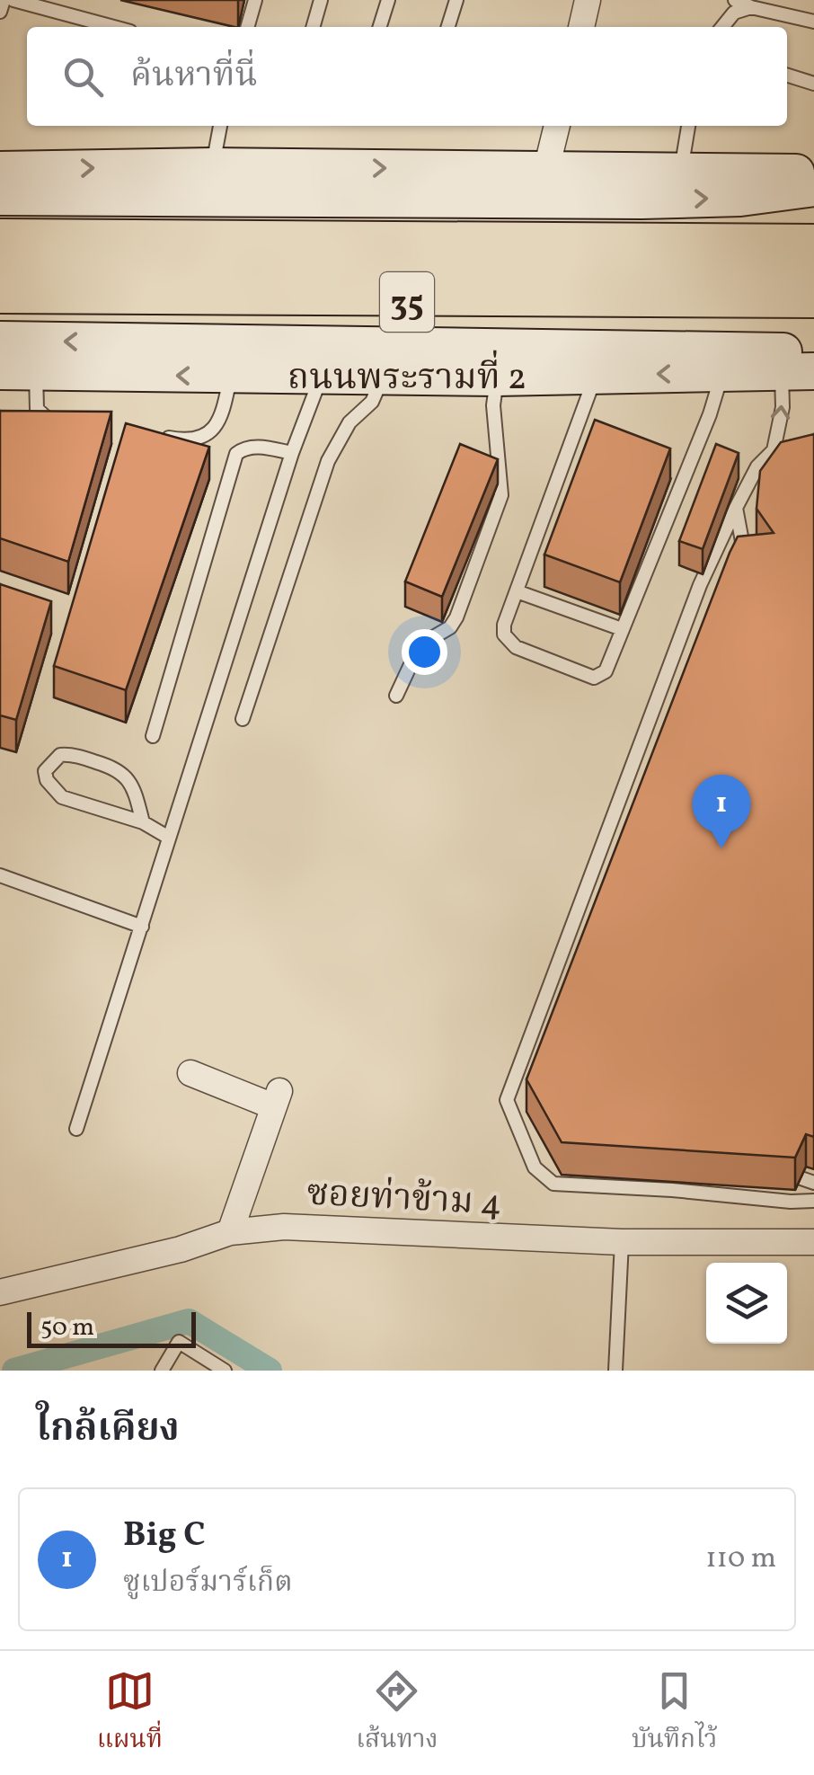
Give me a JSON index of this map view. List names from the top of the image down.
{
  "streets": {
    "highway": ["35", "ถนนพระรามที่ 2"],
    "street": ["ซอยท่าข้าม 4"]
  },
  "scale_bar": "50 m",
  "page": {
    "search": "ค้นหาที่นี่",
    "pins": "1",
    "scale": "50 m",
    "heading": "ใกล้เคียง",
    "list": [
      {
        "mark": "1",
        "name": "Big C",
        "note": "ซูเปอร์มาร์เก็ต",
        "value": "110 m"
      }
    ],
    "nav": ["แผนที่", "เส้นทาง", "บันทึกไว้"]
  }
}
